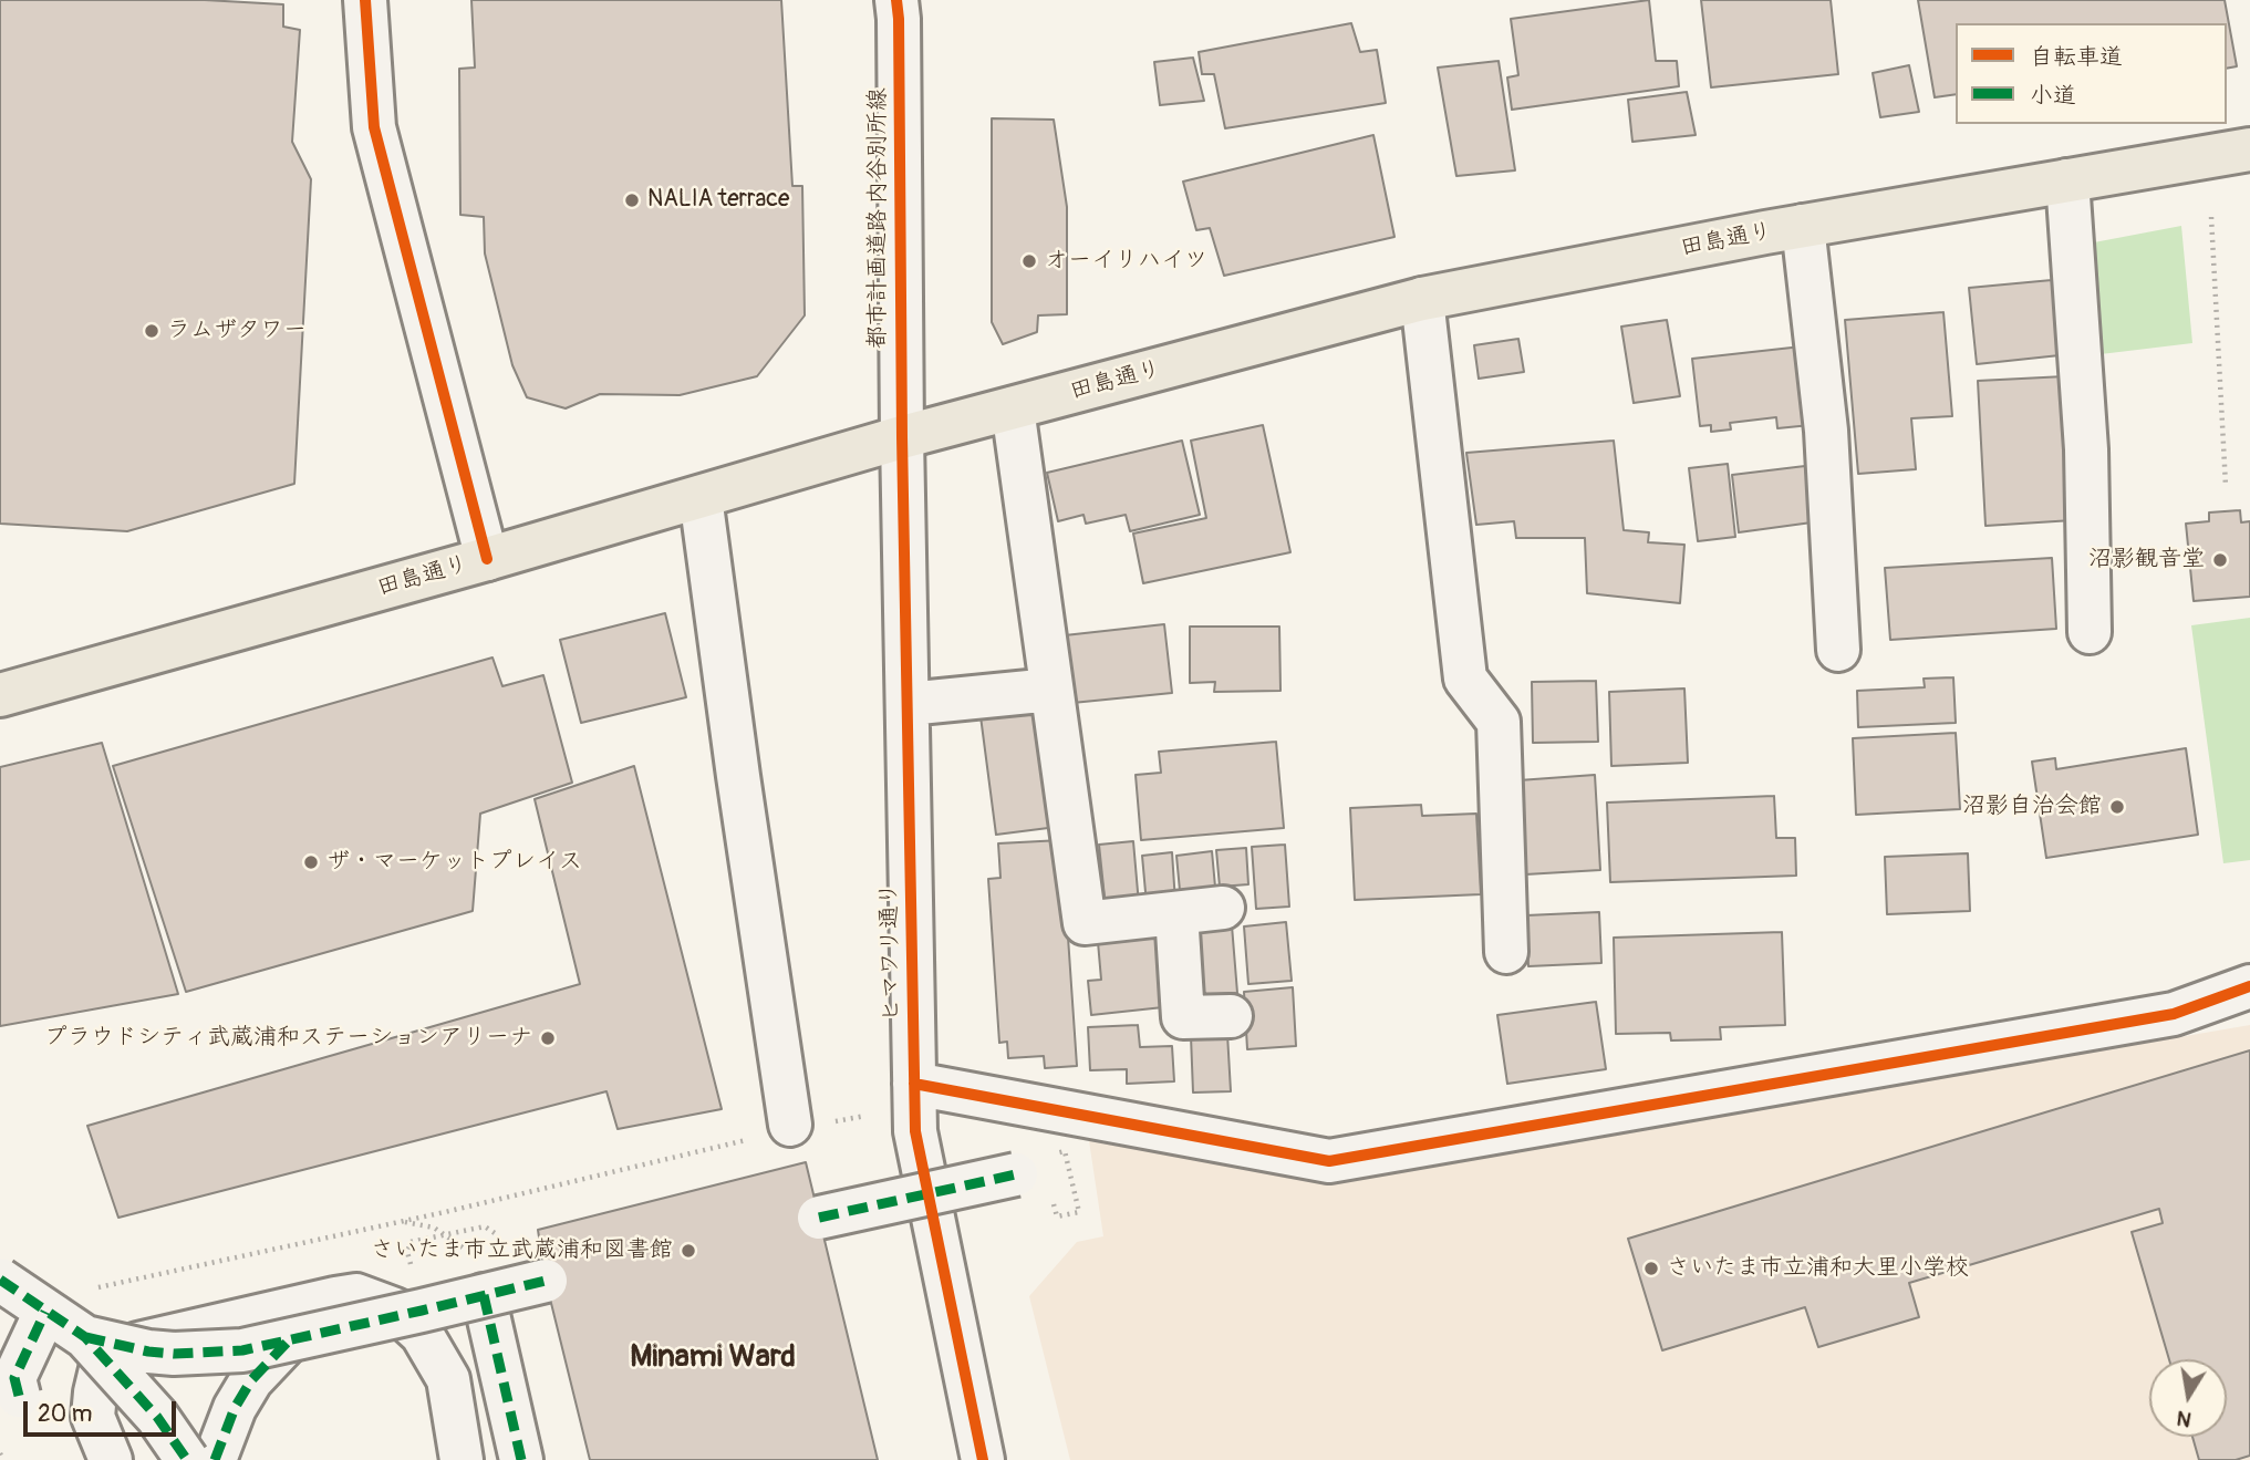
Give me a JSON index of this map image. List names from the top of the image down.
{
  "streets": {
    "main road": ["田島通り"],
    "street": ["都市計画道路 内谷別所線", "ヒマワリ通り"]
  },
  "crossings": [
    ["都市計画道路 内谷別所線", "田島通り"],
    ["都市計画道路 内谷別所線", "ヒマワリ通り"],
    ["田島通り", "ヒマワリ通り"]
  ],
  "districts": ["Minami Ward"],
  "places": [
    "NALIA terrace",
    "オーイリハイツ",
    "ラムザタワー",
    "沼影観音堂",
    "沼影自治会館",
    "ザ・マーケットプレイス",
    "プラウドシティ武蔵浦和ステーションアリーナ",
    "さいたま市立武蔵浦和図書館",
    "さいたま市立浦和大里小学校"
  ],
  "legend": ["自転車道", "小道"],
  "scale_bar": "20 m",
  "north": "bottom"
}
